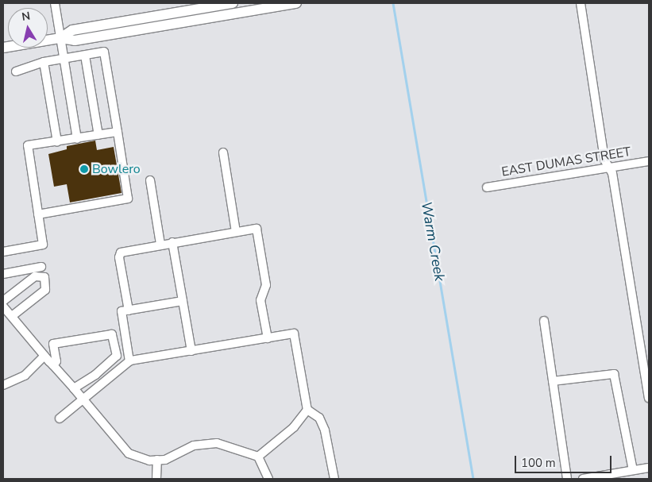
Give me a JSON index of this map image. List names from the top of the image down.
{
  "streets": {
    "street": ["EAST DUMAS STREET"]
  },
  "water": ["Warm Creek"],
  "places": ["Bowlero"],
  "scale_bar": "100 m",
  "north": "top"
}
